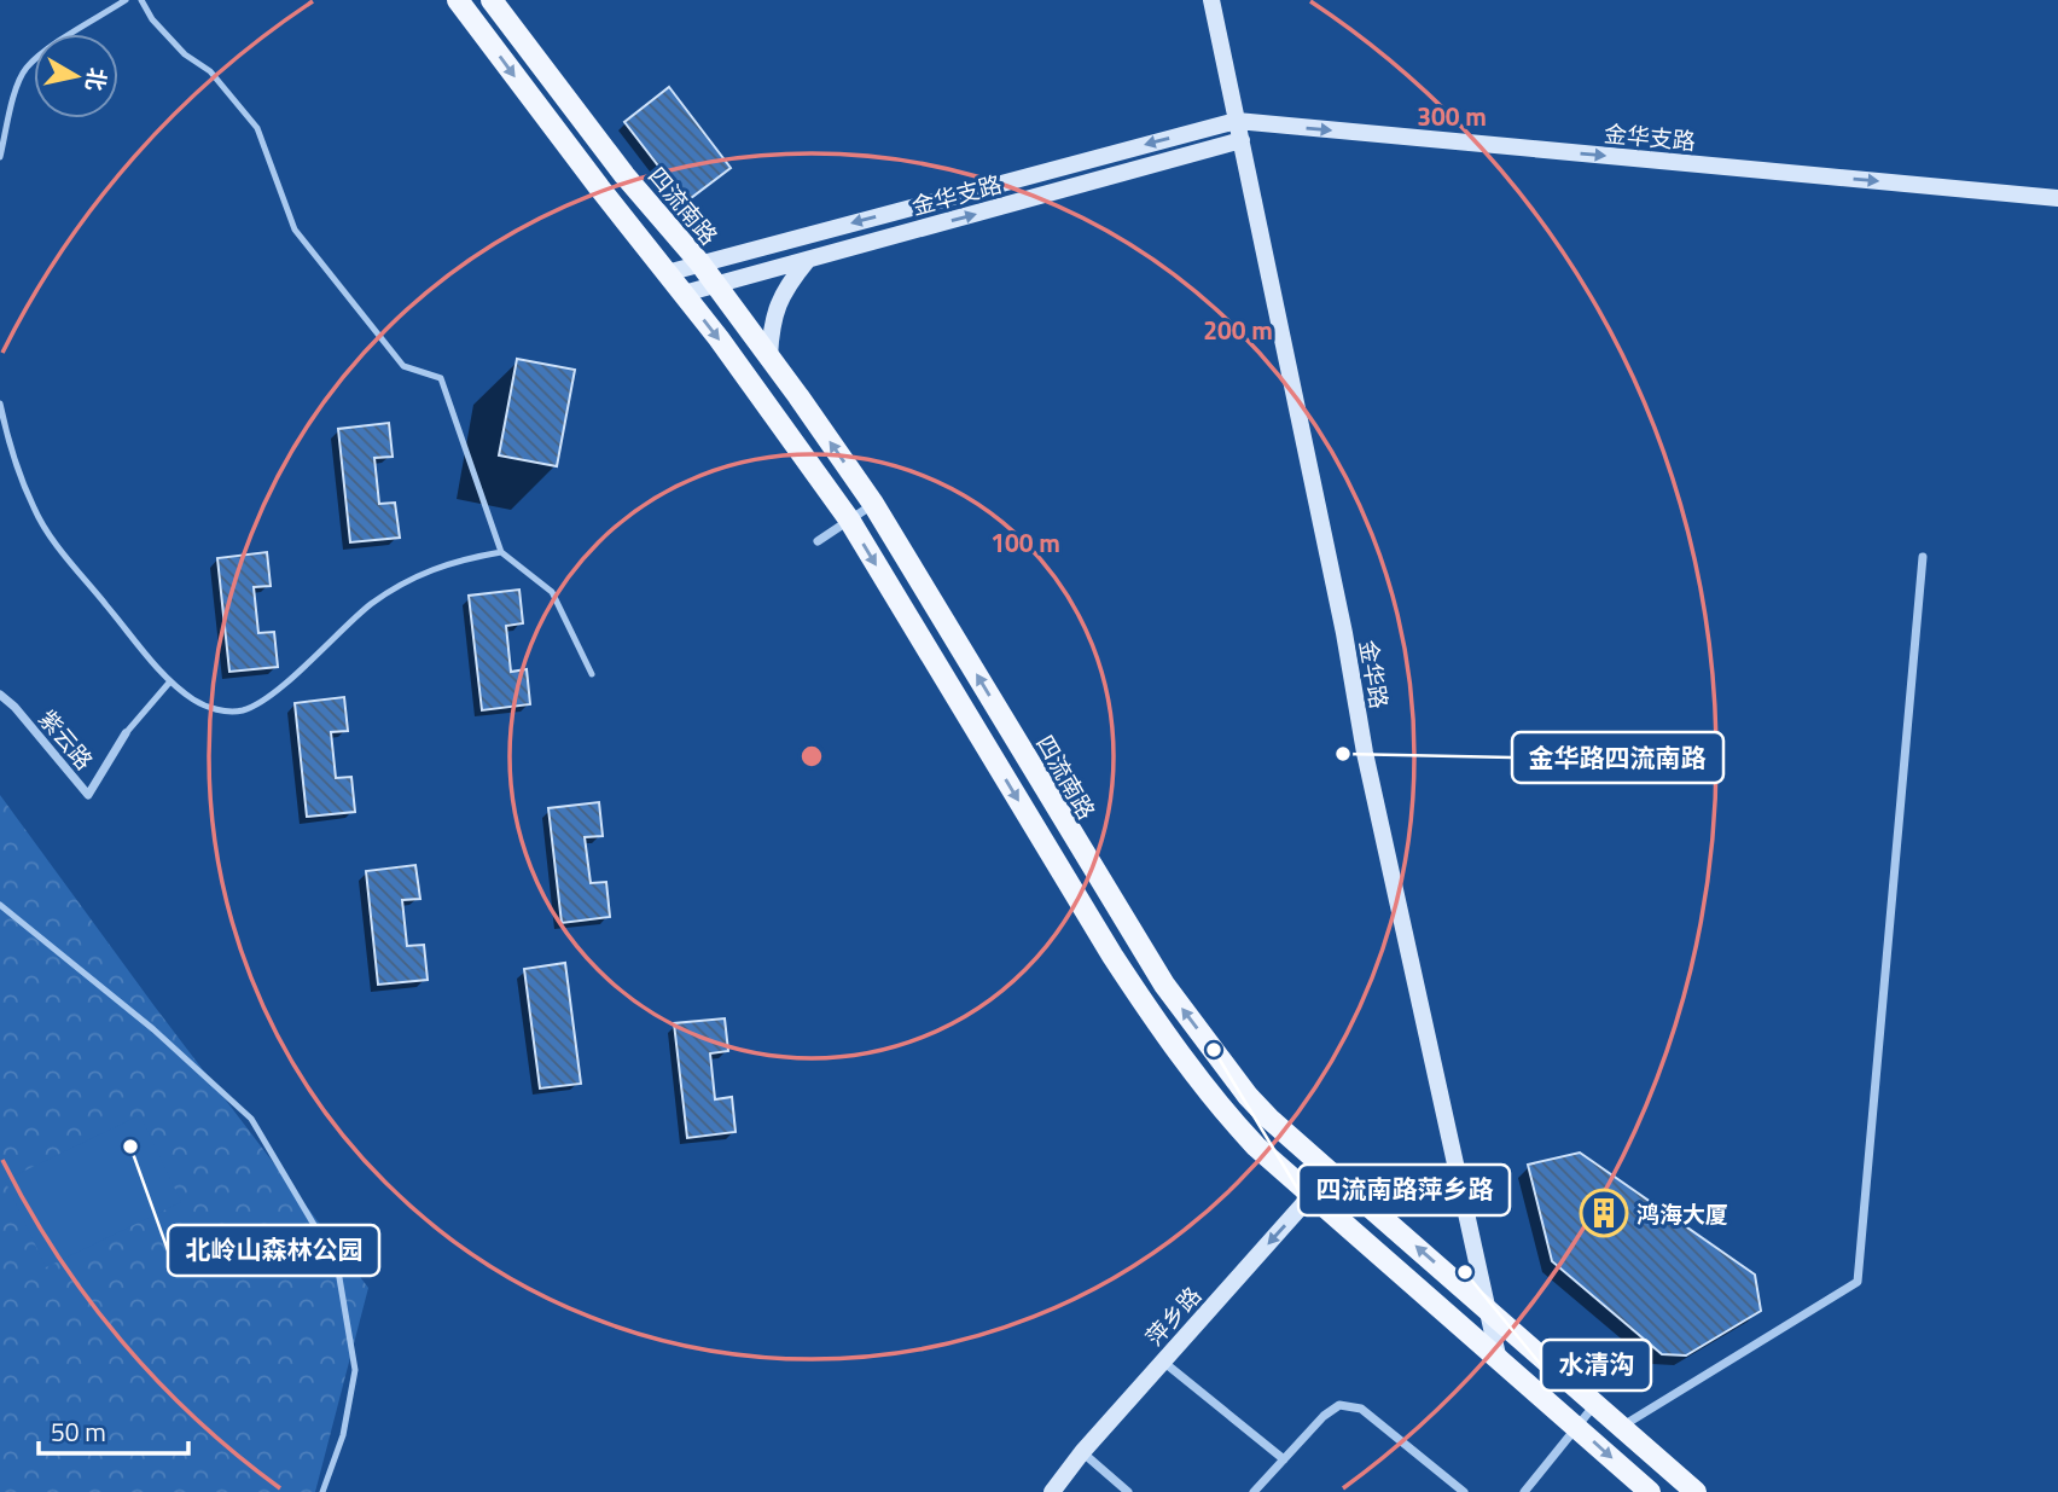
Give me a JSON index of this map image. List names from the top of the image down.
{
  "streets": {
    "main road": ["四流南路"],
    "street": [
      "金华支路",
      "金华路",
      "紫云路",
      "萍乡路"
    ]
  },
  "crossings": [
    ["金华支路", "四流南路"],
    ["金华支路", "金华路"],
    ["四流南路", "金华路"],
    ["四流南路", "萍乡路"]
  ],
  "one_way": ["萍乡路"],
  "places": {
    "other": [
      "金华路四流南路",
      "四流南路萍乡路",
      "北岭山森林公园",
      "水清沟"
    ],
    "building": ["鸿海大厦"]
  },
  "scale_bar": "50 m",
  "north": "right",
  "rings": ["300 m", "200 m", "100 m"]
}
